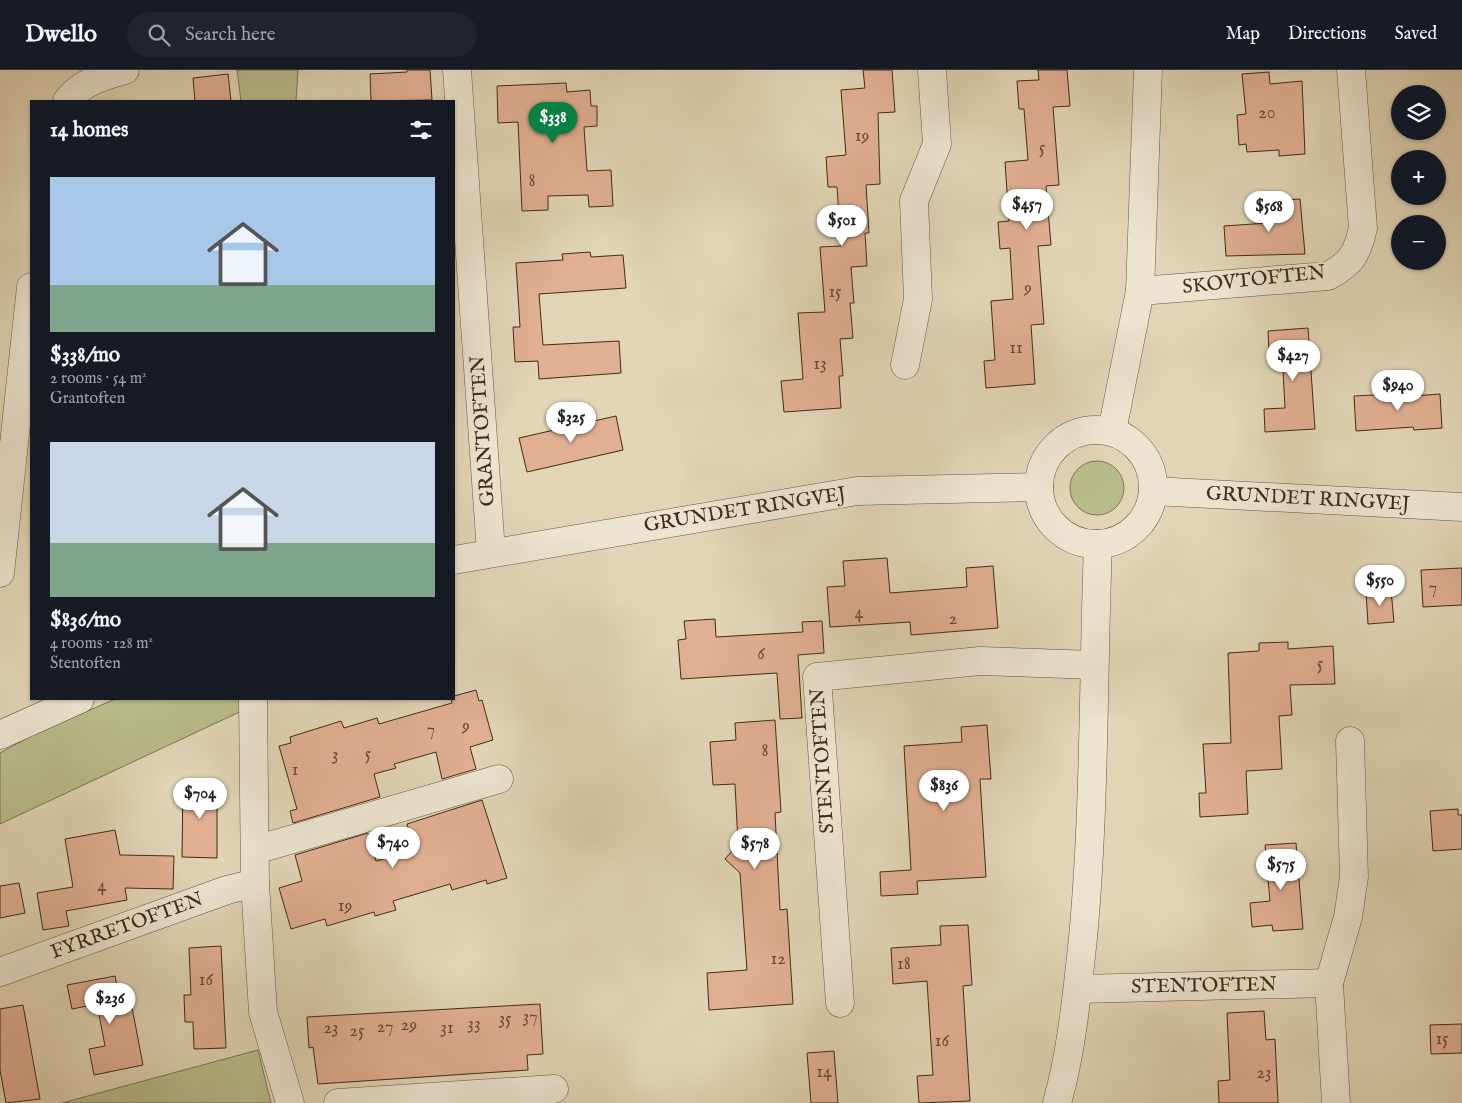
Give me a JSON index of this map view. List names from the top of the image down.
{
  "streets": {
    "street": [
      "SKOVTOFTEN",
      "GRANTOFTEN",
      "GRUNDET RINGVEJ",
      "STENTOFTEN",
      "FYRRETOFTEN"
    ]
  },
  "crossings": [
    ["GRANTOFTEN", "GRUNDET RINGVEJ"]
  ],
  "house_numbers": [
    "20",
    "19",
    "5",
    "8",
    "9",
    "15",
    "11",
    "13",
    "7",
    "4",
    "2",
    "6",
    "5",
    "9",
    "7",
    "8",
    "5",
    "3",
    "1",
    "4",
    "19",
    "12",
    "18",
    "16",
    "37",
    "35",
    "33",
    "29",
    "27",
    "23",
    "31",
    "25",
    "15",
    "16",
    "14",
    "23"
  ],
  "page": {
    "header": "Dwello",
    "search": "Search here",
    "nav": ["Map", "Directions", "Saved"],
    "map_buttons": ["+", "−"],
    "heading": "14 homes",
    "price": [
      "$338",
      "$457",
      "$568",
      "$501",
      "$427",
      "$940",
      "$325",
      "$550",
      "$836",
      "$704",
      "$740",
      "$578",
      "$575",
      "$236"
    ],
    "list": [
      {
        "name": "$338/mo",
        "note": "2 rooms · 54 m² · Grantoften"
      },
      {
        "name": "$836/mo",
        "note": "4 rooms · 128 m² · Stentoften"
      }
    ]
  }
}
